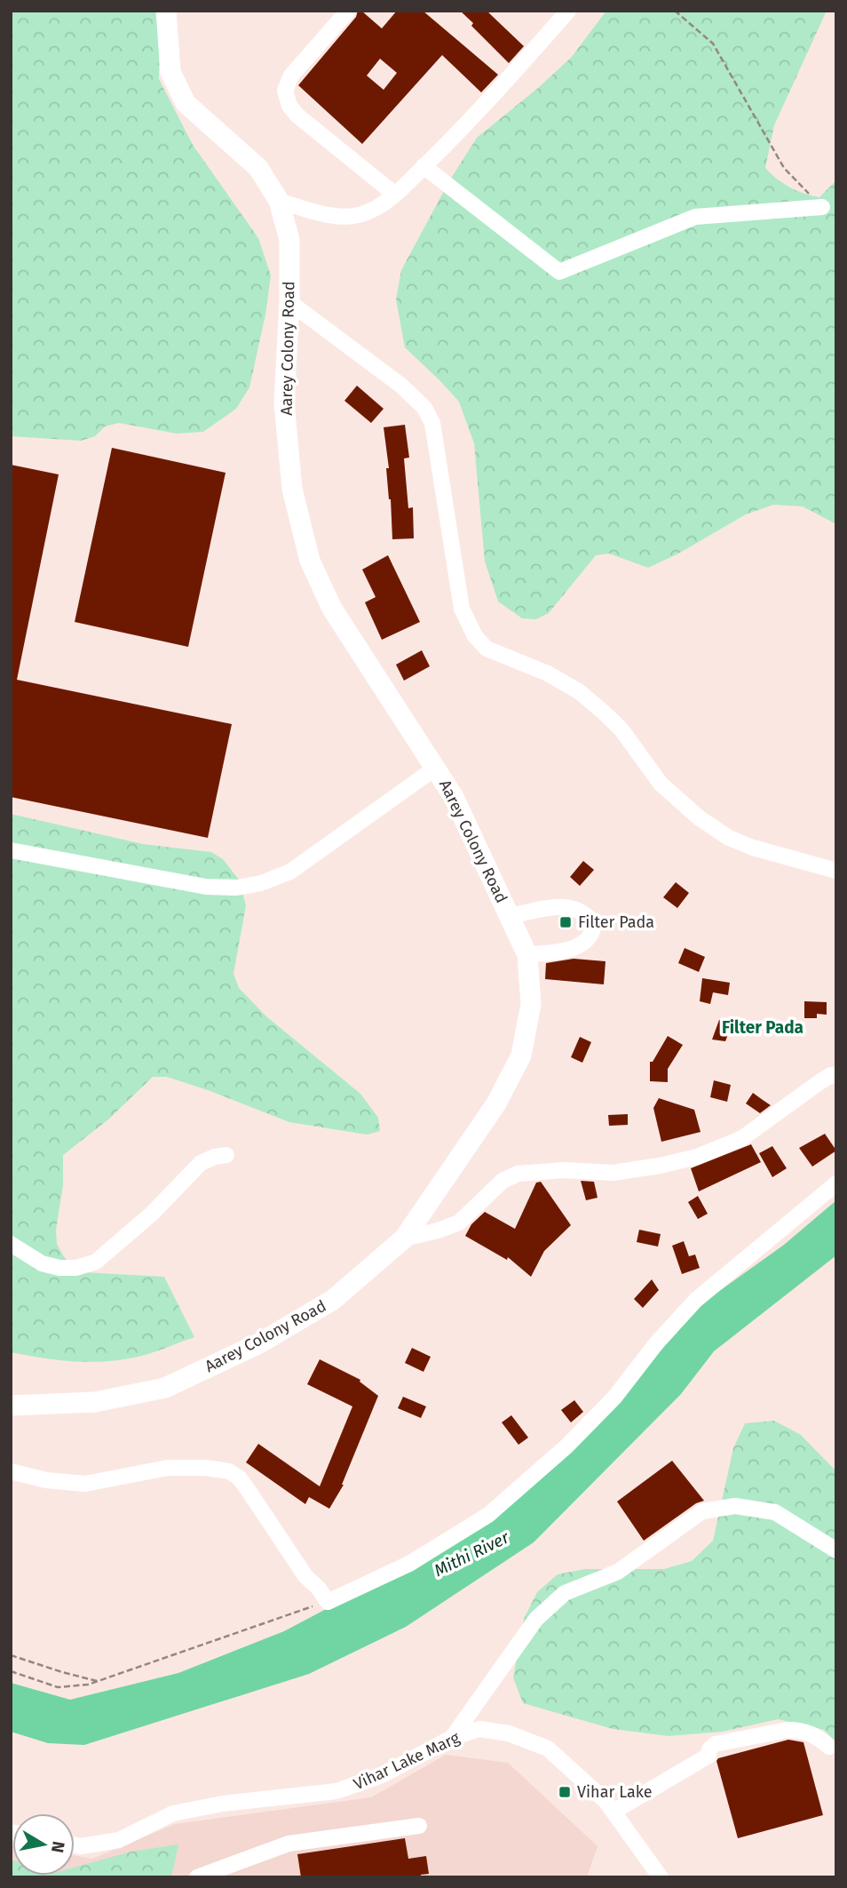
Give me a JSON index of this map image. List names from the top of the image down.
{
  "streets": {
    "main road": ["Aarey Colony Road"],
    "street": ["Vihar Lake Marg"]
  },
  "districts": ["Filter Pada"],
  "water": ["Mithi River"],
  "places": {
    "transit": ["Filter Pada", "Vihar Lake"]
  },
  "north": "right"
}
